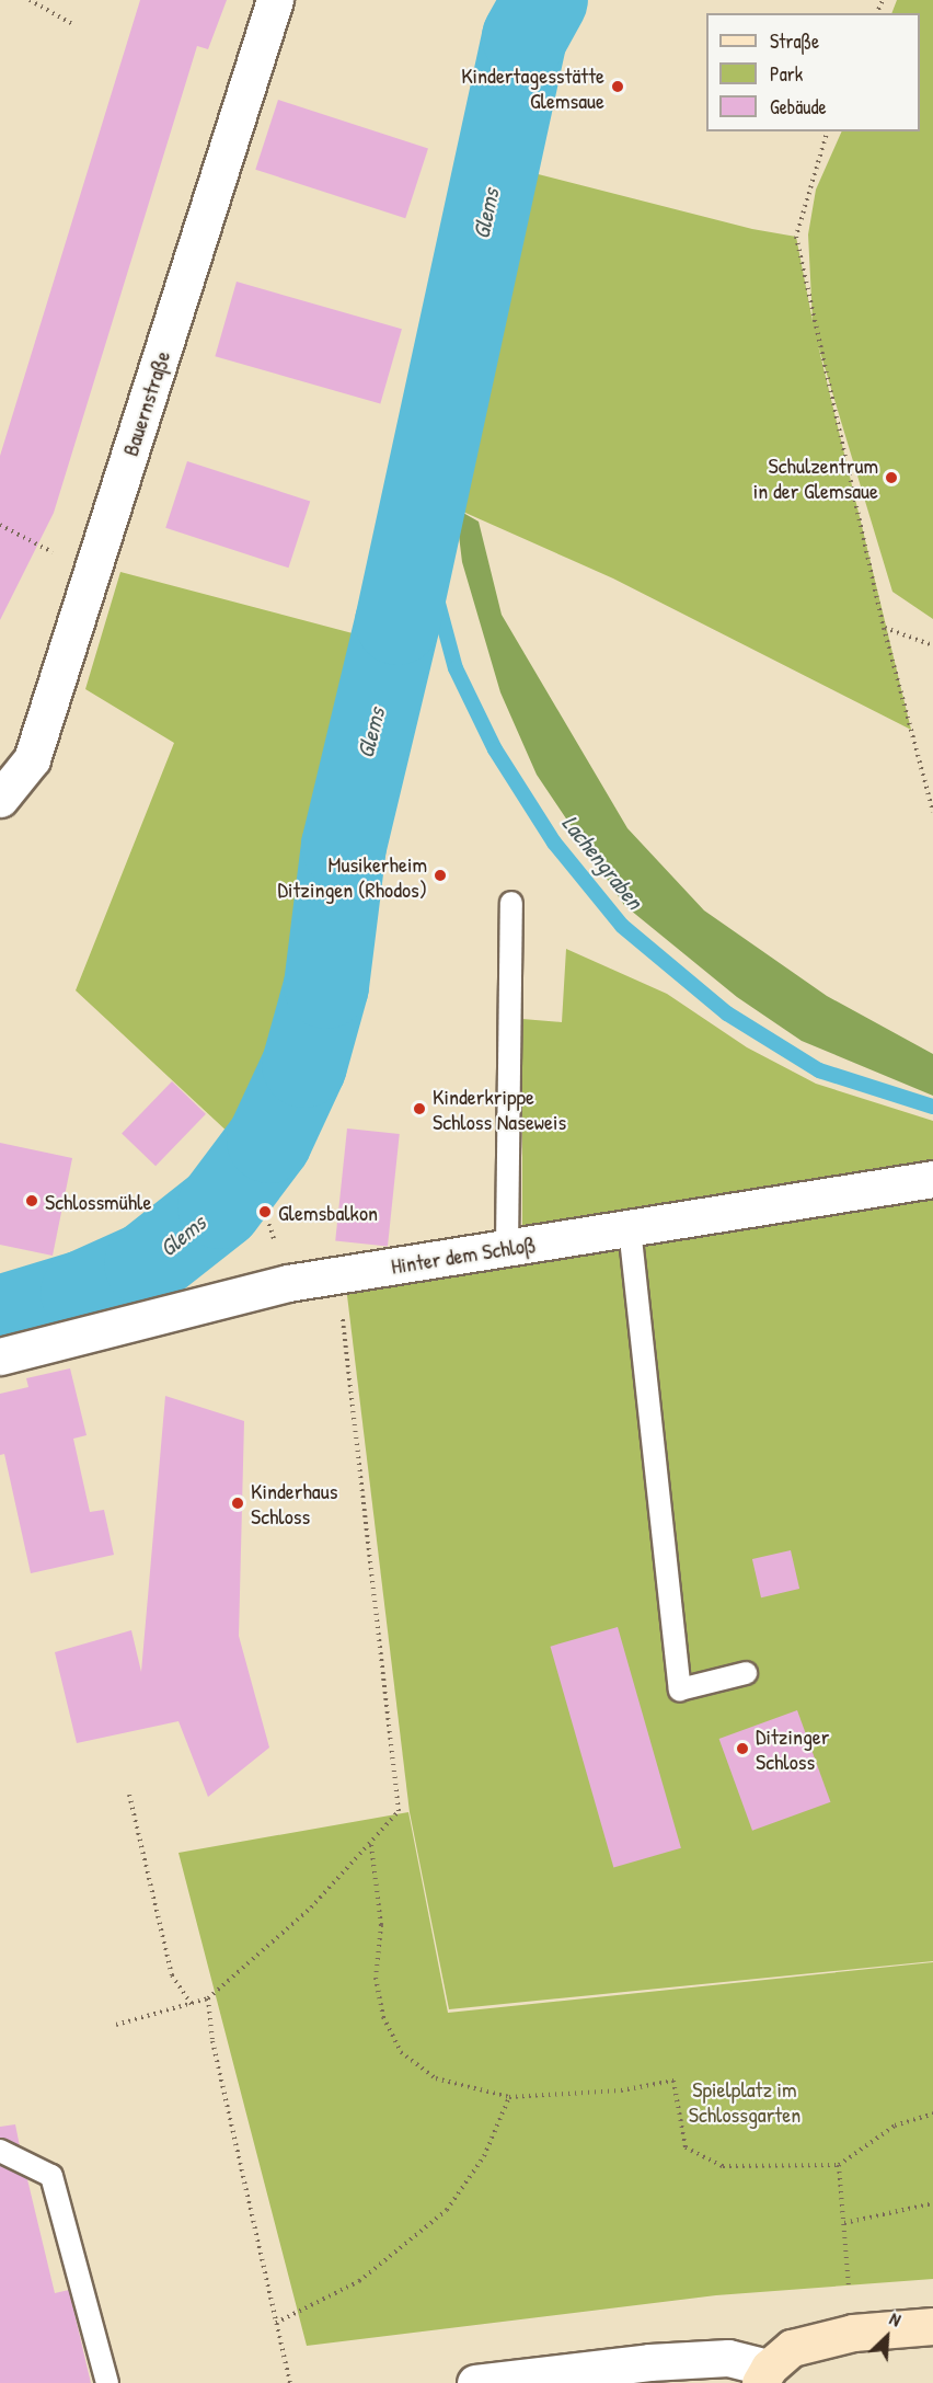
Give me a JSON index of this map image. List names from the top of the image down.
{
  "streets": {
    "street": ["Bauernstraße", "Hinter dem Schloß"]
  },
  "water": ["Glems", "Lachengraben"],
  "parks": ["Spielplatz im Schlossgarten"],
  "places": [
    "Kindertagesstätte Glemsaue",
    "Schulzentrum in der Glemsaue",
    "Musikerheim Ditzingen (Rhodos)",
    "Kinderkrippe Schloss Naseweis",
    "Schlossmühle",
    "Glemsbalkon",
    "Kinderhaus Schloss",
    "Ditzinger Schloss"
  ],
  "legend": ["Straße", "Park", "Gebäude"],
  "north": "top right"
}
